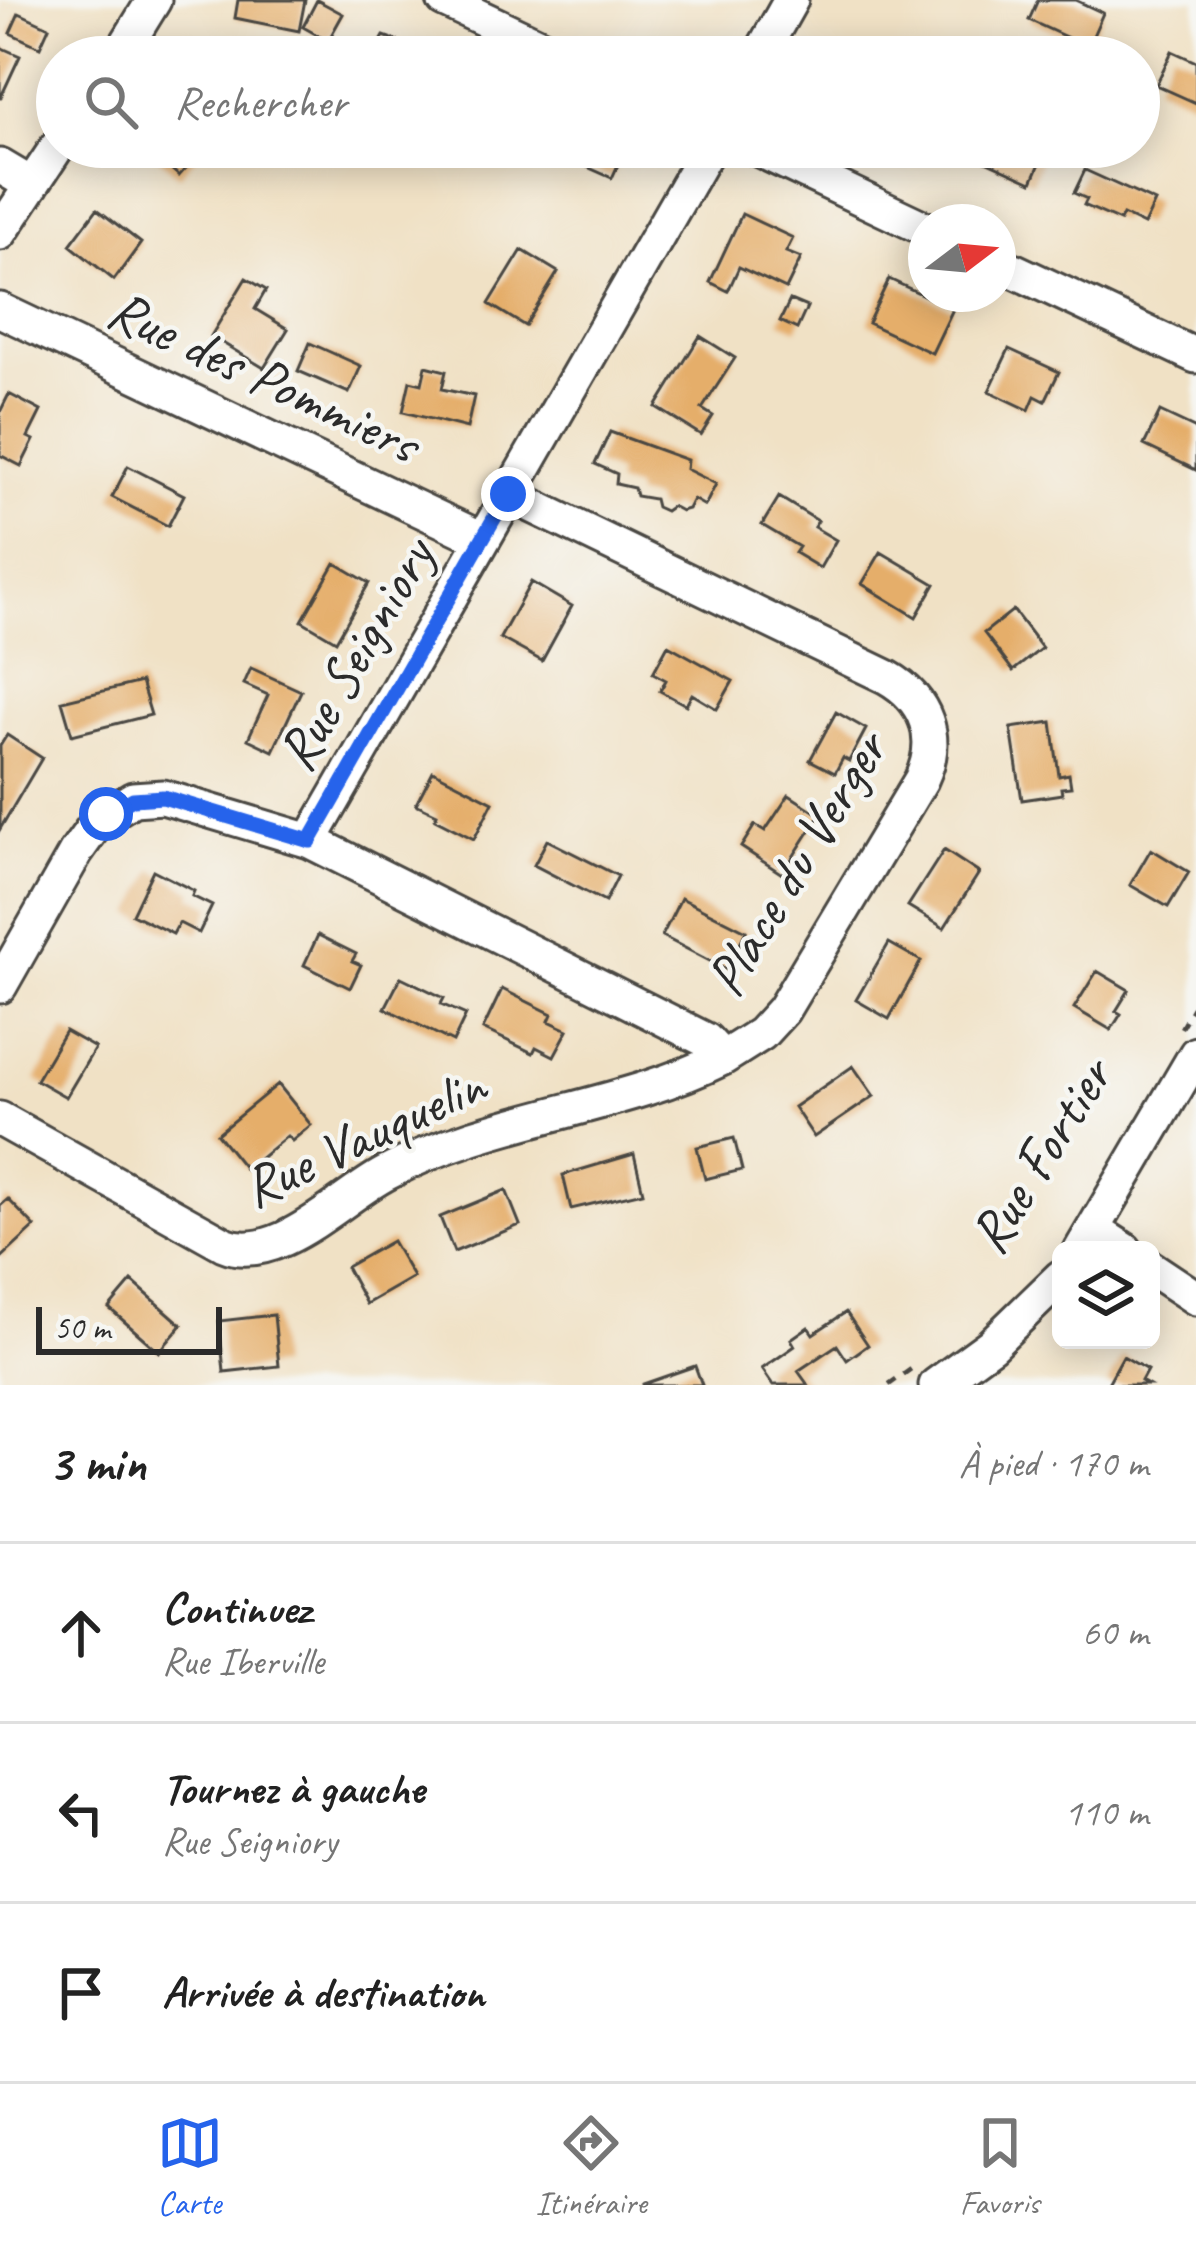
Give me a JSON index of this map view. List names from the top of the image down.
{
  "streets": {
    "street": [
      "Rue des Pommiers",
      "Rue Seigniory",
      "Place du Verger",
      "Rue Vauquelin",
      "Rue Fortier"
    ]
  },
  "crossings": [
    ["Rue des Pommiers", "Rue Seigniory"],
    ["Rue Seigniory", "Place du Verger"],
    ["Place du Verger", "Rue Vauquelin"]
  ],
  "scale_bar": "50 m",
  "north": "right",
  "page": {
    "search": "Rechercher",
    "scale": "50 m",
    "heading": ["3 min", "À pied · 170 m"],
    "list": [
      ["Continuez", "Rue Iberville", "60 m"],
      ["Tournez à gauche", "Rue Seigniory", "110 m"],
      "Arrivée à destination"
    ],
    "nav": ["Carte", "Itinéraire", "Favoris"]
  }
}
